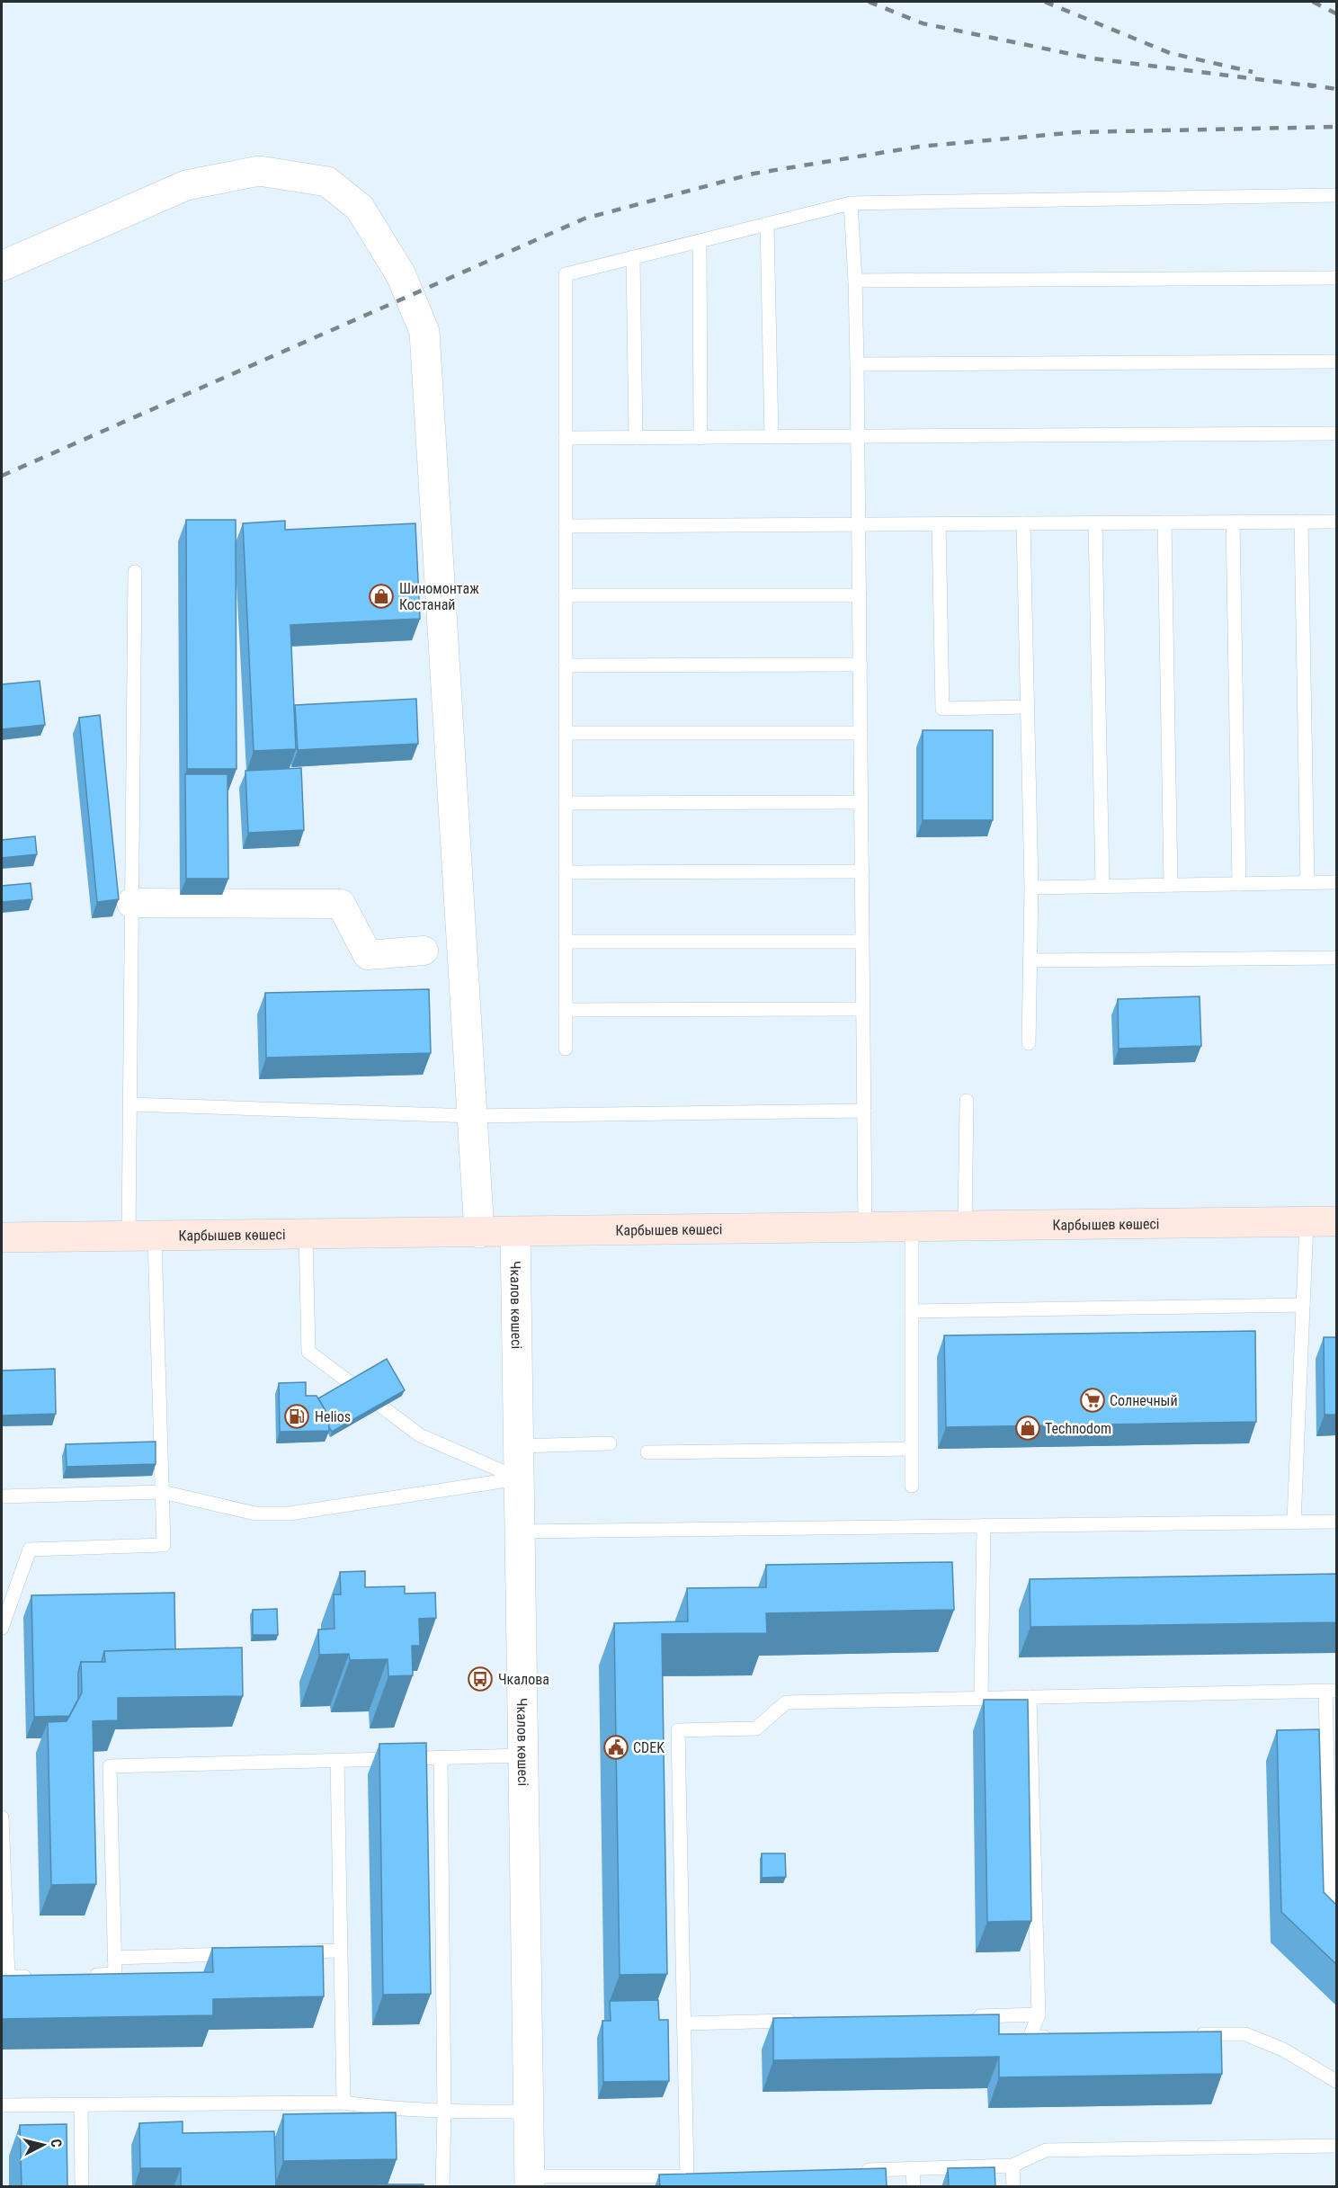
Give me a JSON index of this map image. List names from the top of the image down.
{
  "streets": {
    "main road": ["Карбышев көшесі"],
    "street": ["Чкалов көшесі"]
  },
  "crossings": [
    ["Карбышев көшесі", "Чкалов көшесі"]
  ],
  "places": {
    "shop": ["Шиномонтаж Костанай", "Technodom"],
    "supermarket": ["Солнечный"],
    "fuel station": ["Helios"],
    "bus stop": ["Чкалова"],
    "public building": ["CDEK"]
  },
  "north": "right"
}
